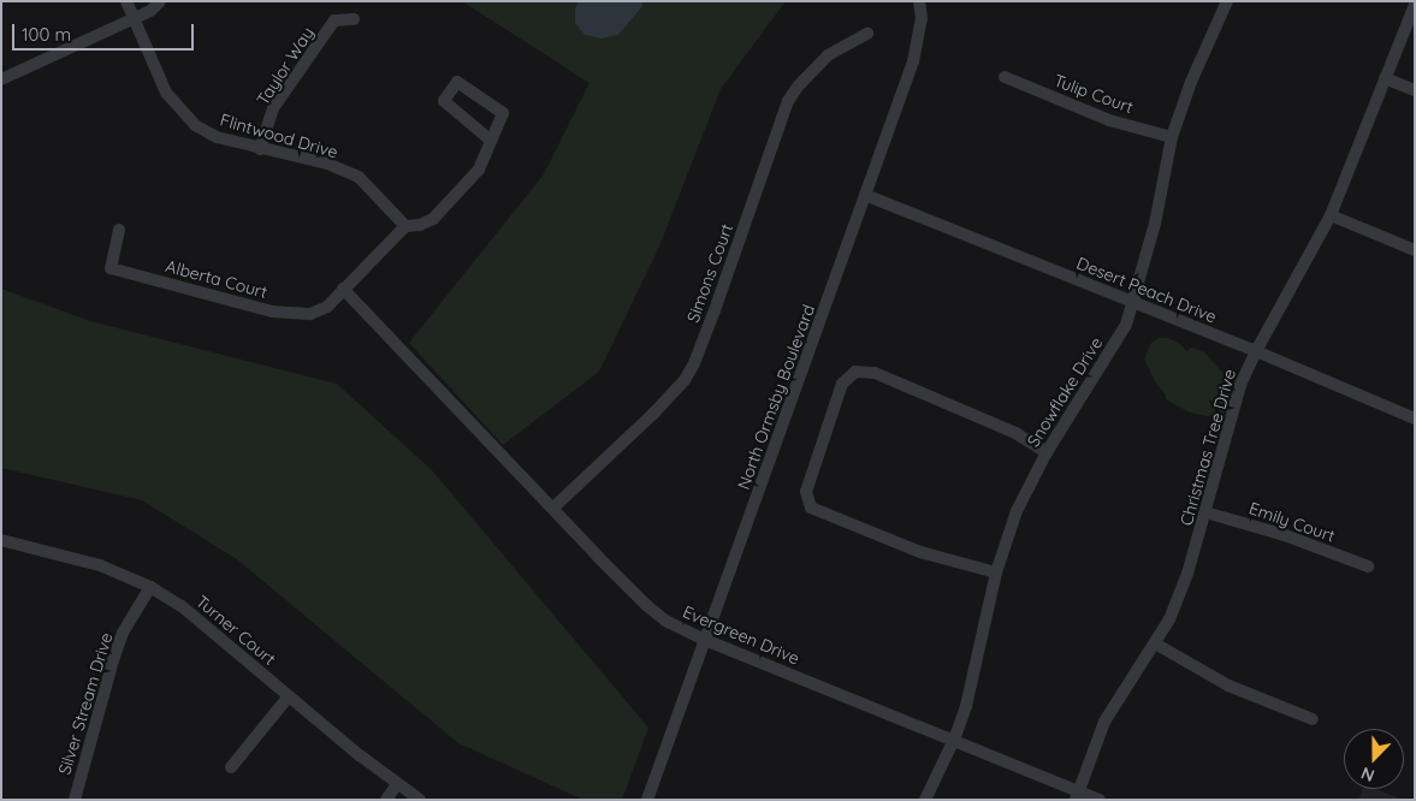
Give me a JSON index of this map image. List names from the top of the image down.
{
  "streets": {
    "street": [
      "Taylor Way",
      "Tulip Court",
      "Flintwood Drive",
      "Simons Court",
      "Alberta Court",
      "Desert Peach Drive",
      "Snowflake Drive",
      "North Ormsby Boulevard",
      "Christmas Tree Drive",
      "Emily Court",
      "Turner Court",
      "Evergreen Drive",
      "Silver Stream Drive"
    ]
  },
  "crossings": [
    ["Taylor Way", "Flintwood Drive"],
    ["Tulip Court", "Snowflake Drive"],
    ["Simons Court", "Evergreen Drive"],
    ["Alberta Court", "Evergreen Drive"],
    ["Desert Peach Drive", "Snowflake Drive"],
    ["Desert Peach Drive", "North Ormsby Boulevard"],
    ["Desert Peach Drive", "Christmas Tree Drive"],
    ["Snowflake Drive", "Evergreen Drive"],
    ["North Ormsby Boulevard", "Evergreen Drive"],
    ["Christmas Tree Drive", "Emily Court"],
    ["Christmas Tree Drive", "Evergreen Drive"],
    ["Turner Court", "Silver Stream Drive"]
  ],
  "scale_bar": "100 m",
  "north": "bottom"
}
